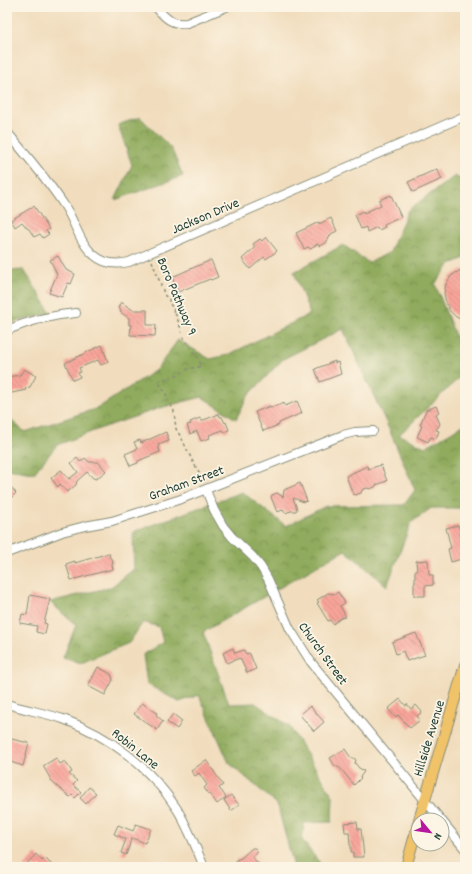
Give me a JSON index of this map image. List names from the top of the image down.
{
  "streets": {
    "main road": ["Hillside Avenue"],
    "street": [
      "Jackson Drive",
      "Graham Street",
      "Church Street",
      "Robin Lane"
    ],
    "path": ["Boro Pathway 9"]
  },
  "crossings": [
    ["Jackson Drive", "Boro Pathway 9"],
    ["Boro Pathway 9", "Graham Street"],
    ["Boro Pathway 9", "Church Street"],
    ["Graham Street", "Church Street"],
    ["Church Street", "Hillside Avenue"]
  ],
  "north": "bottom right"
}
